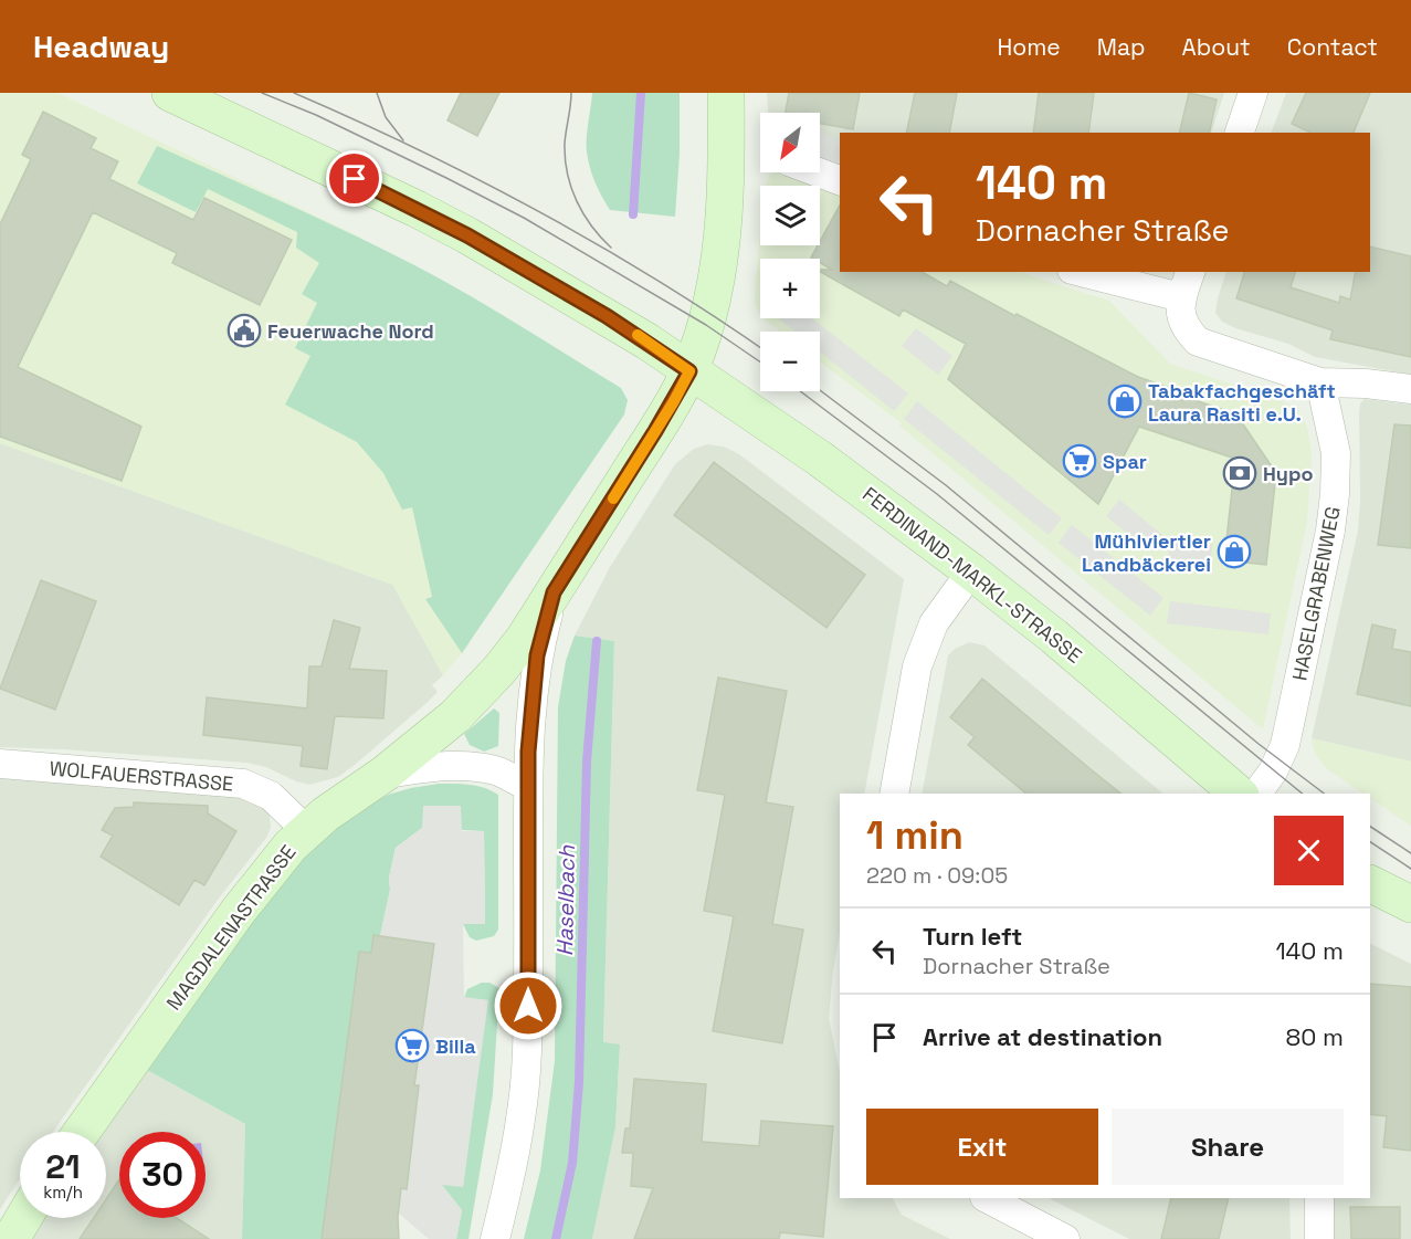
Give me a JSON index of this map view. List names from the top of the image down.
{
  "streets": {
    "street": [
      "FERDINAND-MARKL-STRASSE",
      "HASELGRABENWEG",
      "WOLFAUERSTRASSE",
      "MAGDALENASTRASSE"
    ]
  },
  "crossings": [
    ["FERDINAND-MARKL-STRASSE", "MAGDALENASTRASSE"],
    ["WOLFAUERSTRASSE", "MAGDALENASTRASSE"]
  ],
  "water": ["Haselbach"],
  "places": {
    "public building": ["Feuerwache Nord"],
    "shop": ["Tabakfachgeschäft Laura Rasiti e.U.", "Mühlviertler Landbäckerei"],
    "supermarket": ["Spar", "Billa"],
    "bank": ["Hypo"]
  },
  "north": "bottom left",
  "page": {
    "header": "Headway",
    "nav": [
      "Home",
      "Map",
      "About",
      "Contact"
    ],
    "map_buttons": ["+", "−"],
    "turn": ["140 m", "Dornacher Straße"],
    "heading": ["1 min", "220 m · 09:05"],
    "list": [
      {
        "name": "Turn left",
        "note": "Dornacher Straße",
        "value": "140 m"
      },
      {
        "name": "Arrive at destination",
        "value": "80 m"
      }
    ],
    "buttons": ["Exit", "Share"],
    "speed": "21 km/h",
    "limit": "30"
  }
}
